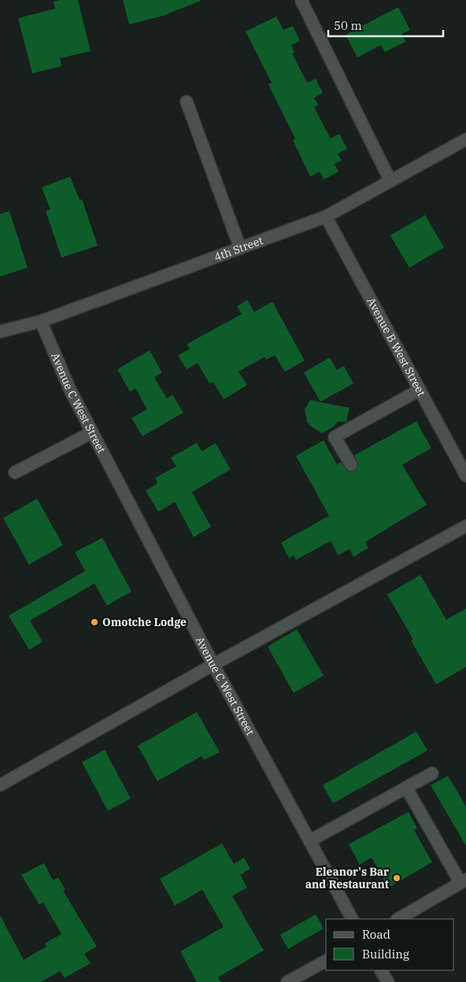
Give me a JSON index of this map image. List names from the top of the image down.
{
  "streets": {
    "street": ["4th Street", "Avenue B West Street", "Avenue C West Street"]
  },
  "crossings": [
    ["4th Street", "Avenue B West Street"],
    ["4th Street", "Avenue C West Street"]
  ],
  "places": ["Omotche Lodge", "Eleanor's Bar and Restaurant"],
  "legend": ["Road", "Building"],
  "scale_bar": "50 m"
}
